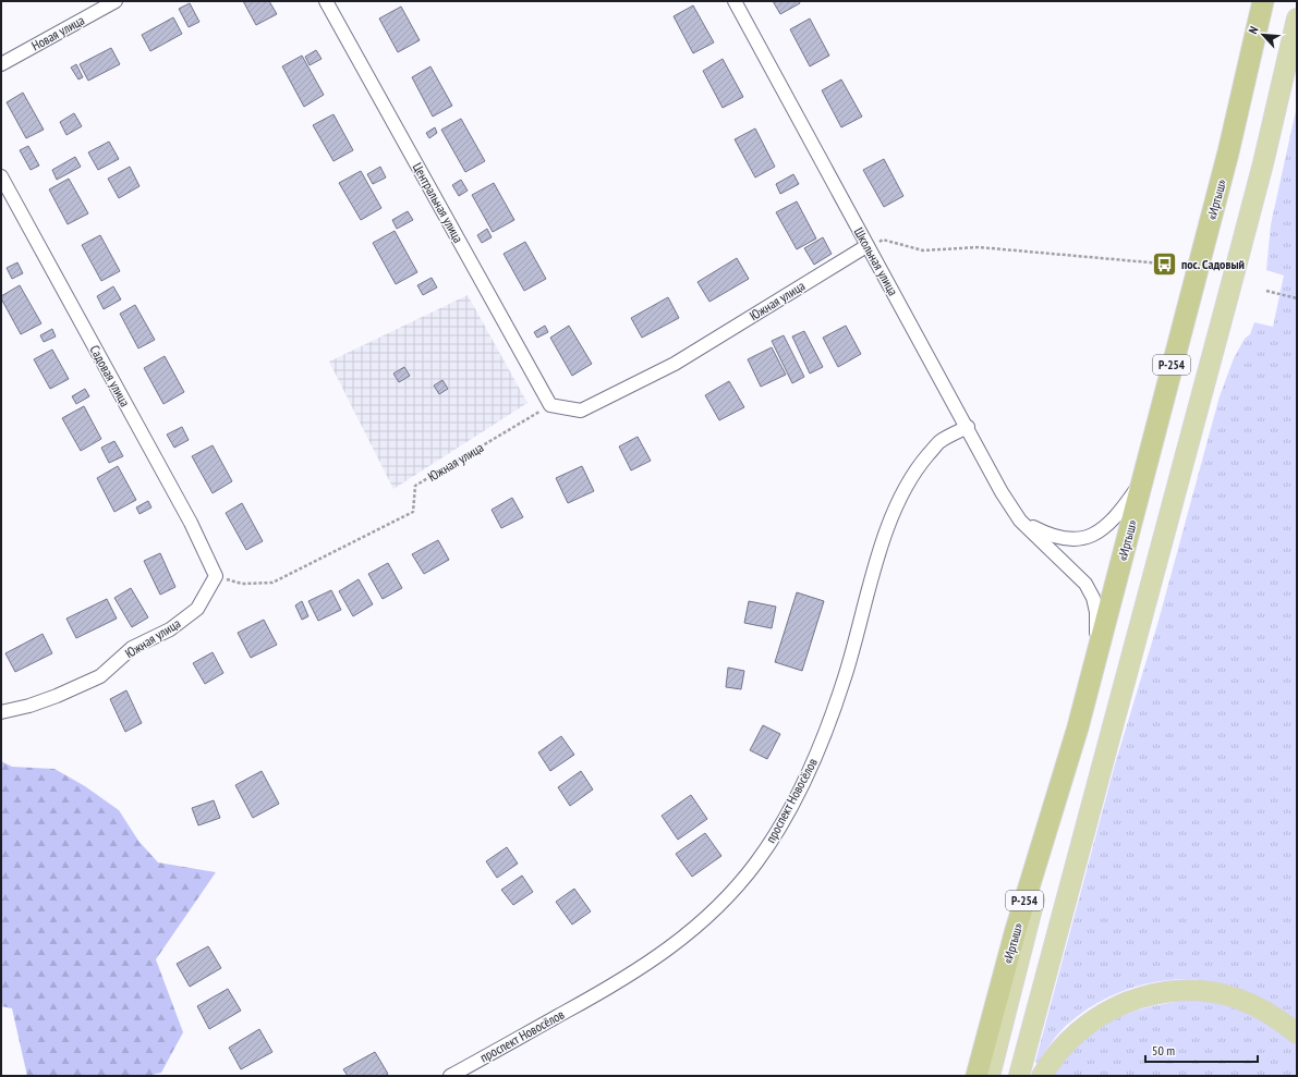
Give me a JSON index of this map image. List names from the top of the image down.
{
  "streets": {
    "highway": ["«Иртыш»", "Р-254"],
    "street": [
      "Новая улица",
      "Центральная улица",
      "Школьная улица",
      "Южная улица",
      "Садовая улица",
      "проспект Новосёлов"
    ]
  },
  "crossings": [
    ["«Иртыш»", "Школьная улица"],
    ["Центральная улица", "Южная улица"],
    ["Школьная улица", "Южная улица"],
    ["Школьная улица", "проспект Новосёлов"],
    ["Южная улица", "Садовая улица"]
  ],
  "places": {
    "bus stop": ["пос. Садовый"]
  },
  "scale_bar": "50 m",
  "north": "top left"
}
